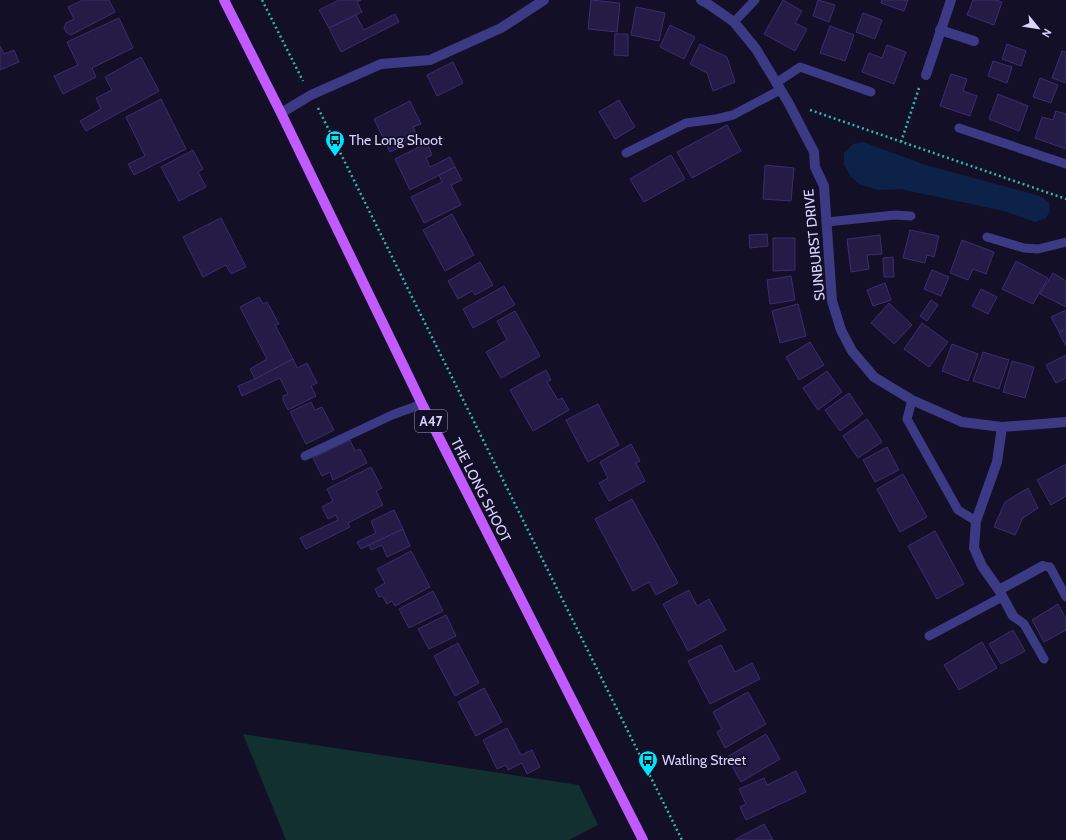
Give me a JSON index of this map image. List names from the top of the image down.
{
  "streets": {
    "main road": ["A47", "THE LONG SHOOT"],
    "street": ["SUNBURST DRIVE"]
  },
  "places": {
    "bus stop": ["The Long Shoot", "Watling Street"]
  },
  "north": "bottom right"
}
